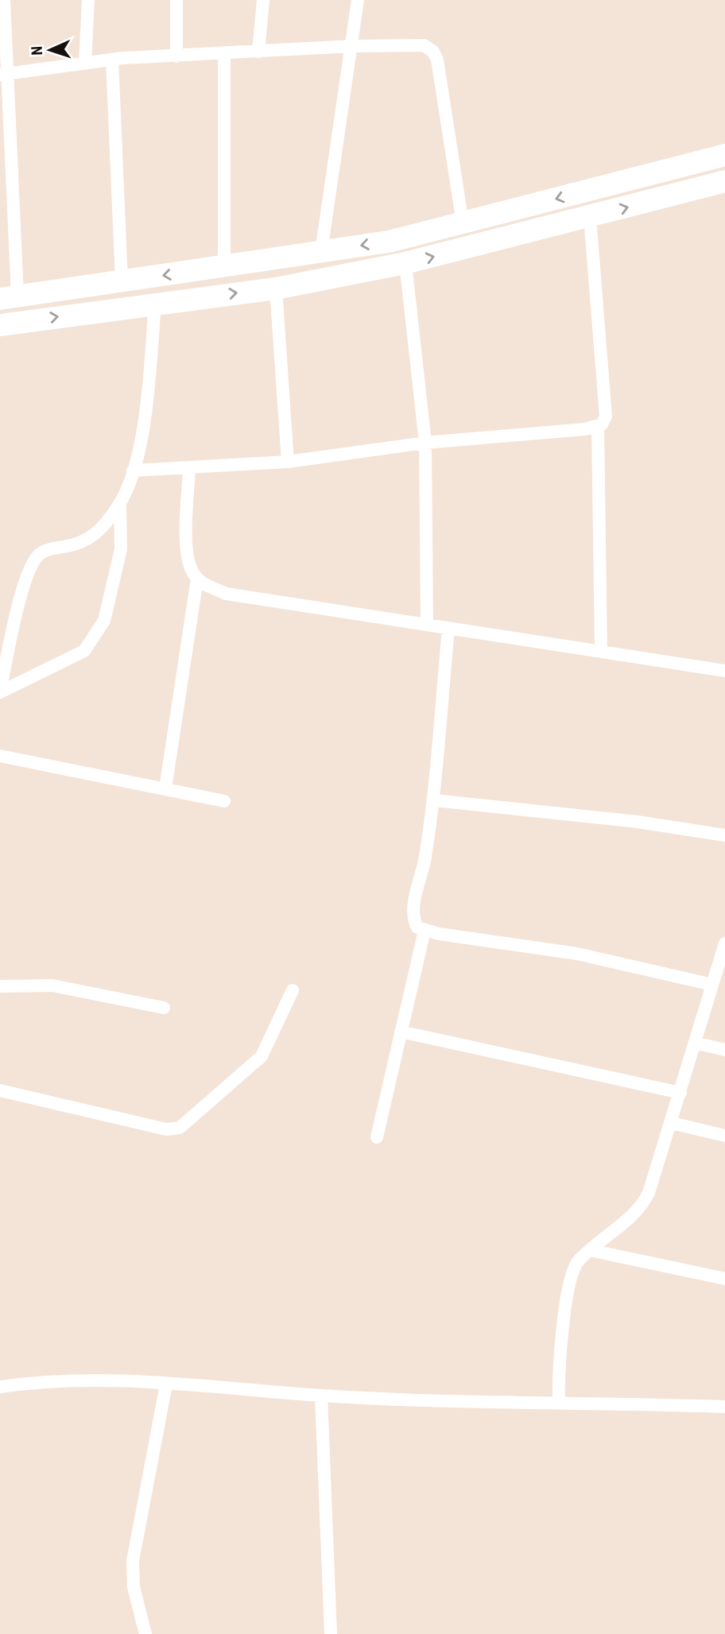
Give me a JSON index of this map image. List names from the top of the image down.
{
  "north": "left"
}
